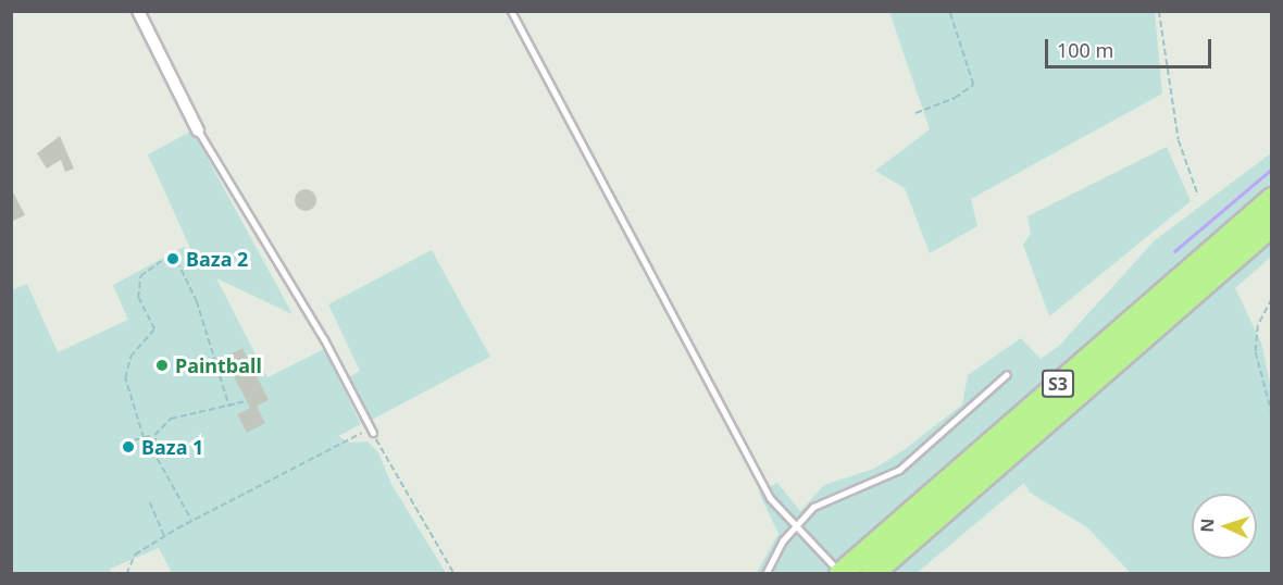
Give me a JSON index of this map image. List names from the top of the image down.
{
  "streets": {
    "highway": ["S3"]
  },
  "places": ["Baza 2", "Paintball", "Baza 1"],
  "scale_bar": "100 m",
  "north": "left"
}
